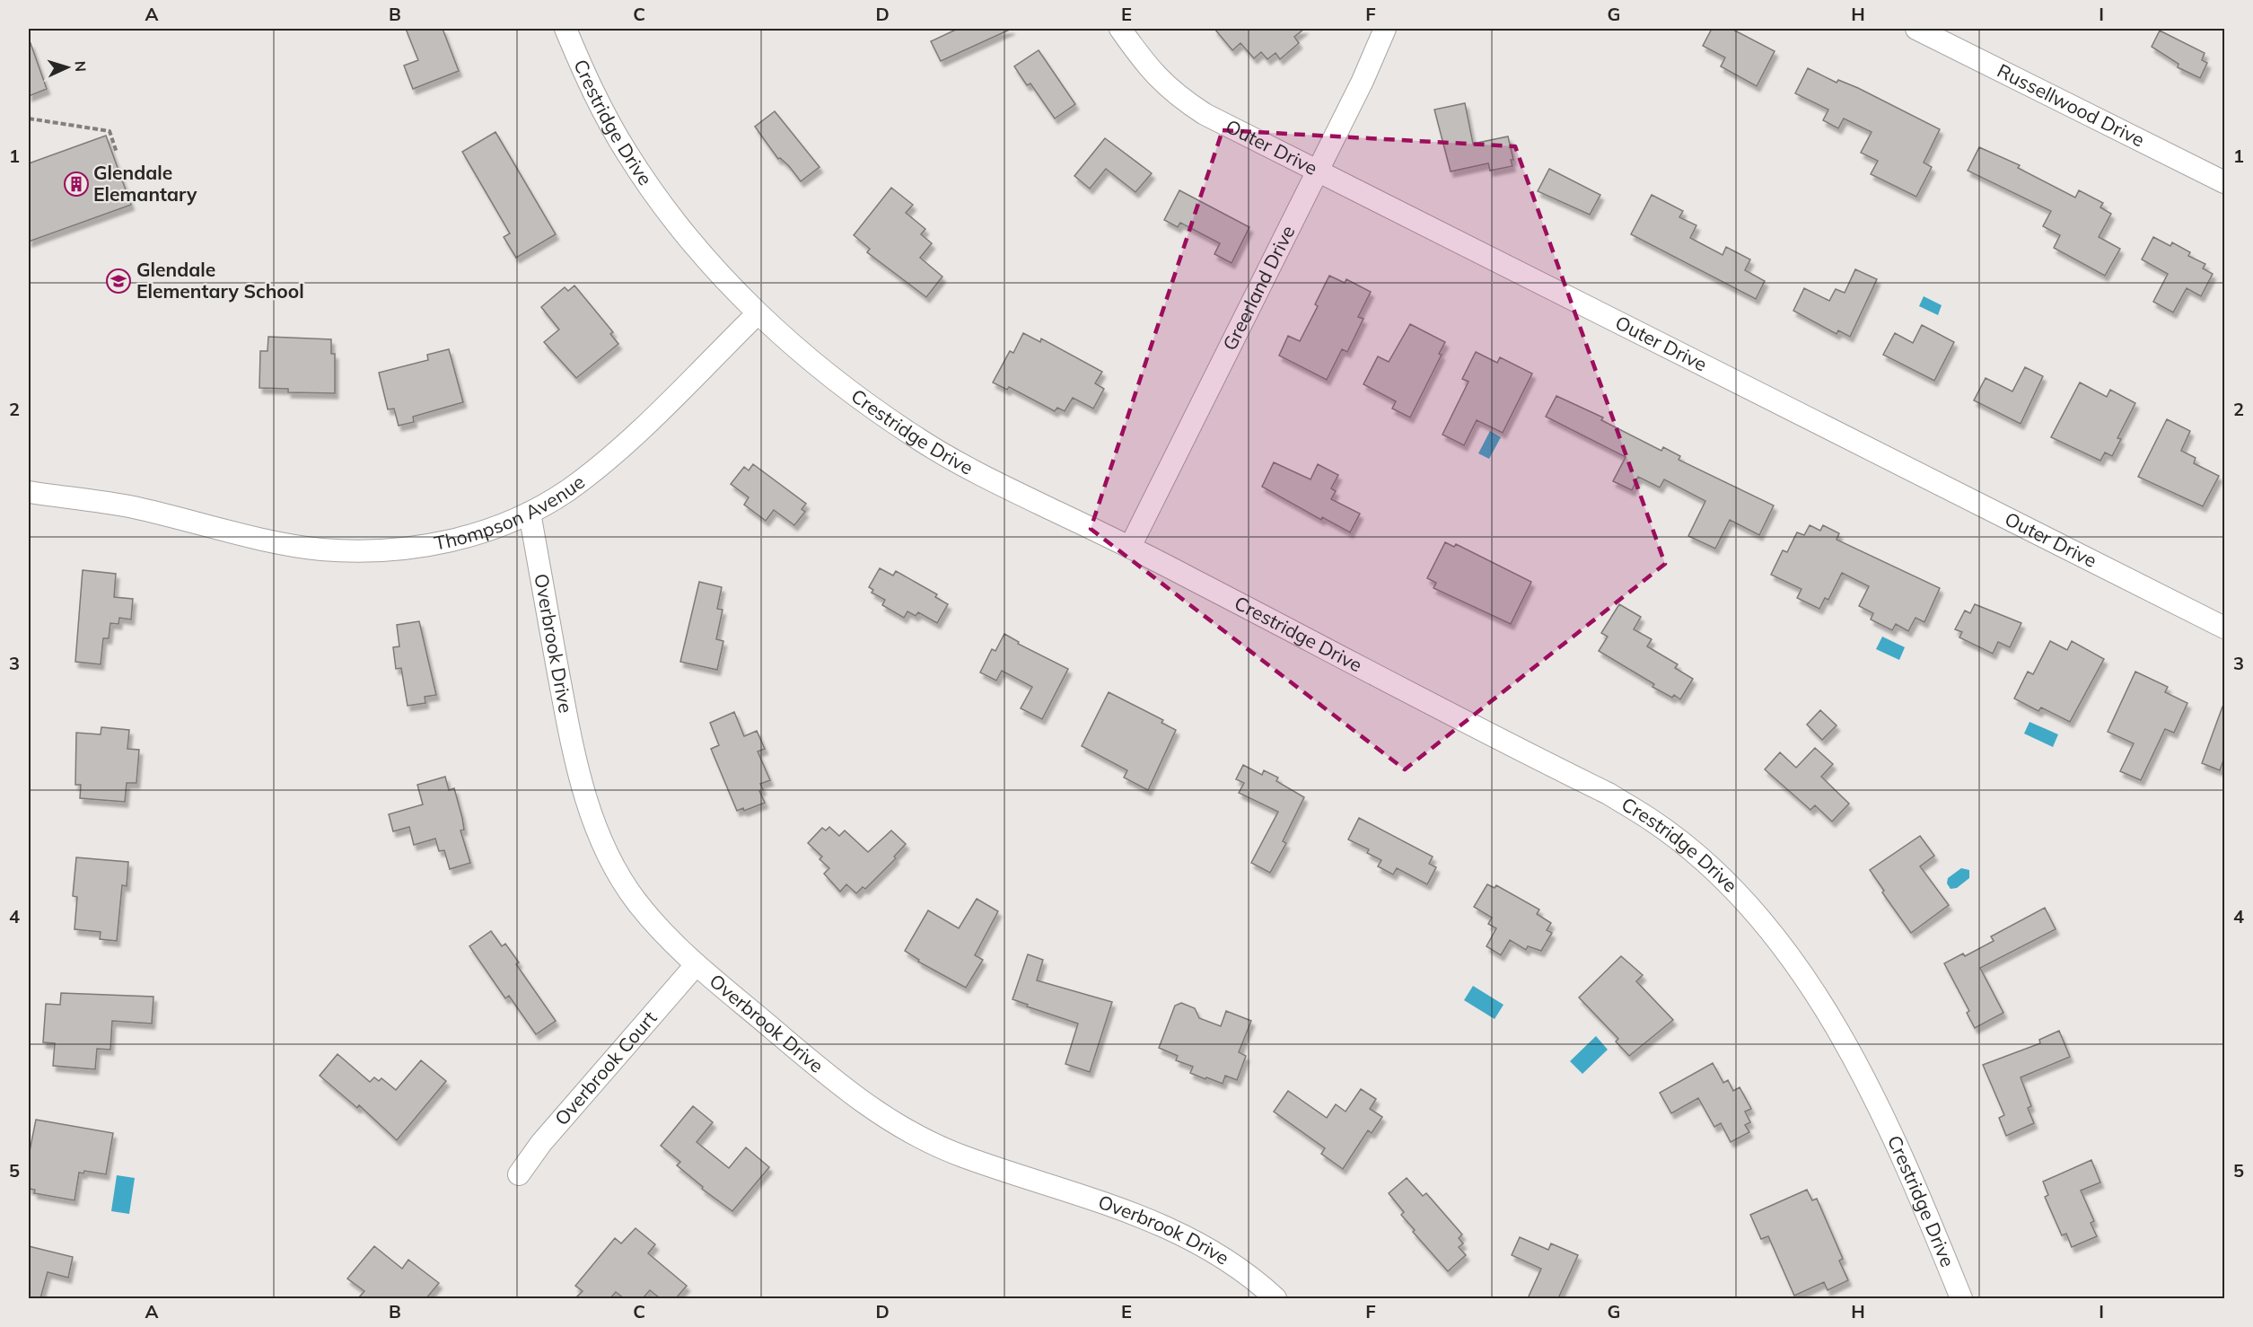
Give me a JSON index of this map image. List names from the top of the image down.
{
  "streets": {
    "street": [
      "Russellwood Drive",
      "Crestridge Drive",
      "Outer Drive",
      "Greerland Drive",
      "Thompson Avenue",
      "Overbrook Drive",
      "Overbrook Court"
    ]
  },
  "crossings": [
    ["Crestridge Drive", "Greerland Drive"],
    ["Crestridge Drive", "Thompson Avenue"],
    ["Outer Drive", "Greerland Drive"],
    ["Thompson Avenue", "Overbrook Drive"],
    ["Overbrook Drive", "Overbrook Court"]
  ],
  "places": {
    "building": ["Glendale Elemantary"],
    "school or university": ["Glendale Elementary School"]
  },
  "north": "right",
  "grid": {
    "columns": [
      "A",
      "B",
      "C",
      "D",
      "E",
      "F",
      "G",
      "H",
      "I"
    ],
    "rows": [
      "1",
      "2",
      "3",
      "4",
      "5"
    ]
  }
}
